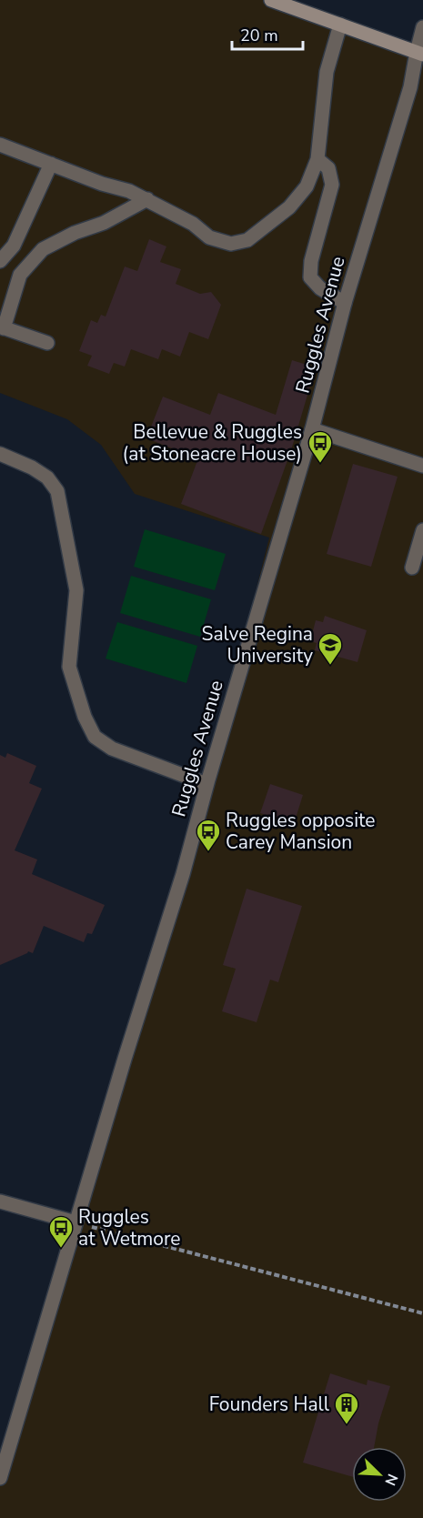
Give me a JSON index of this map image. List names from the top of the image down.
{
  "streets": {
    "street": ["Ruggles Avenue"]
  },
  "places": {
    "bus stop": ["Bellevue & Ruggles (at Stoneacre House)", "Ruggles opposite Carey Mansion", "Ruggles at Wetmore"],
    "school or university": ["Salve Regina University"],
    "building": ["Founders Hall"]
  },
  "scale_bar": "20 m",
  "north": "bottom right"
}
